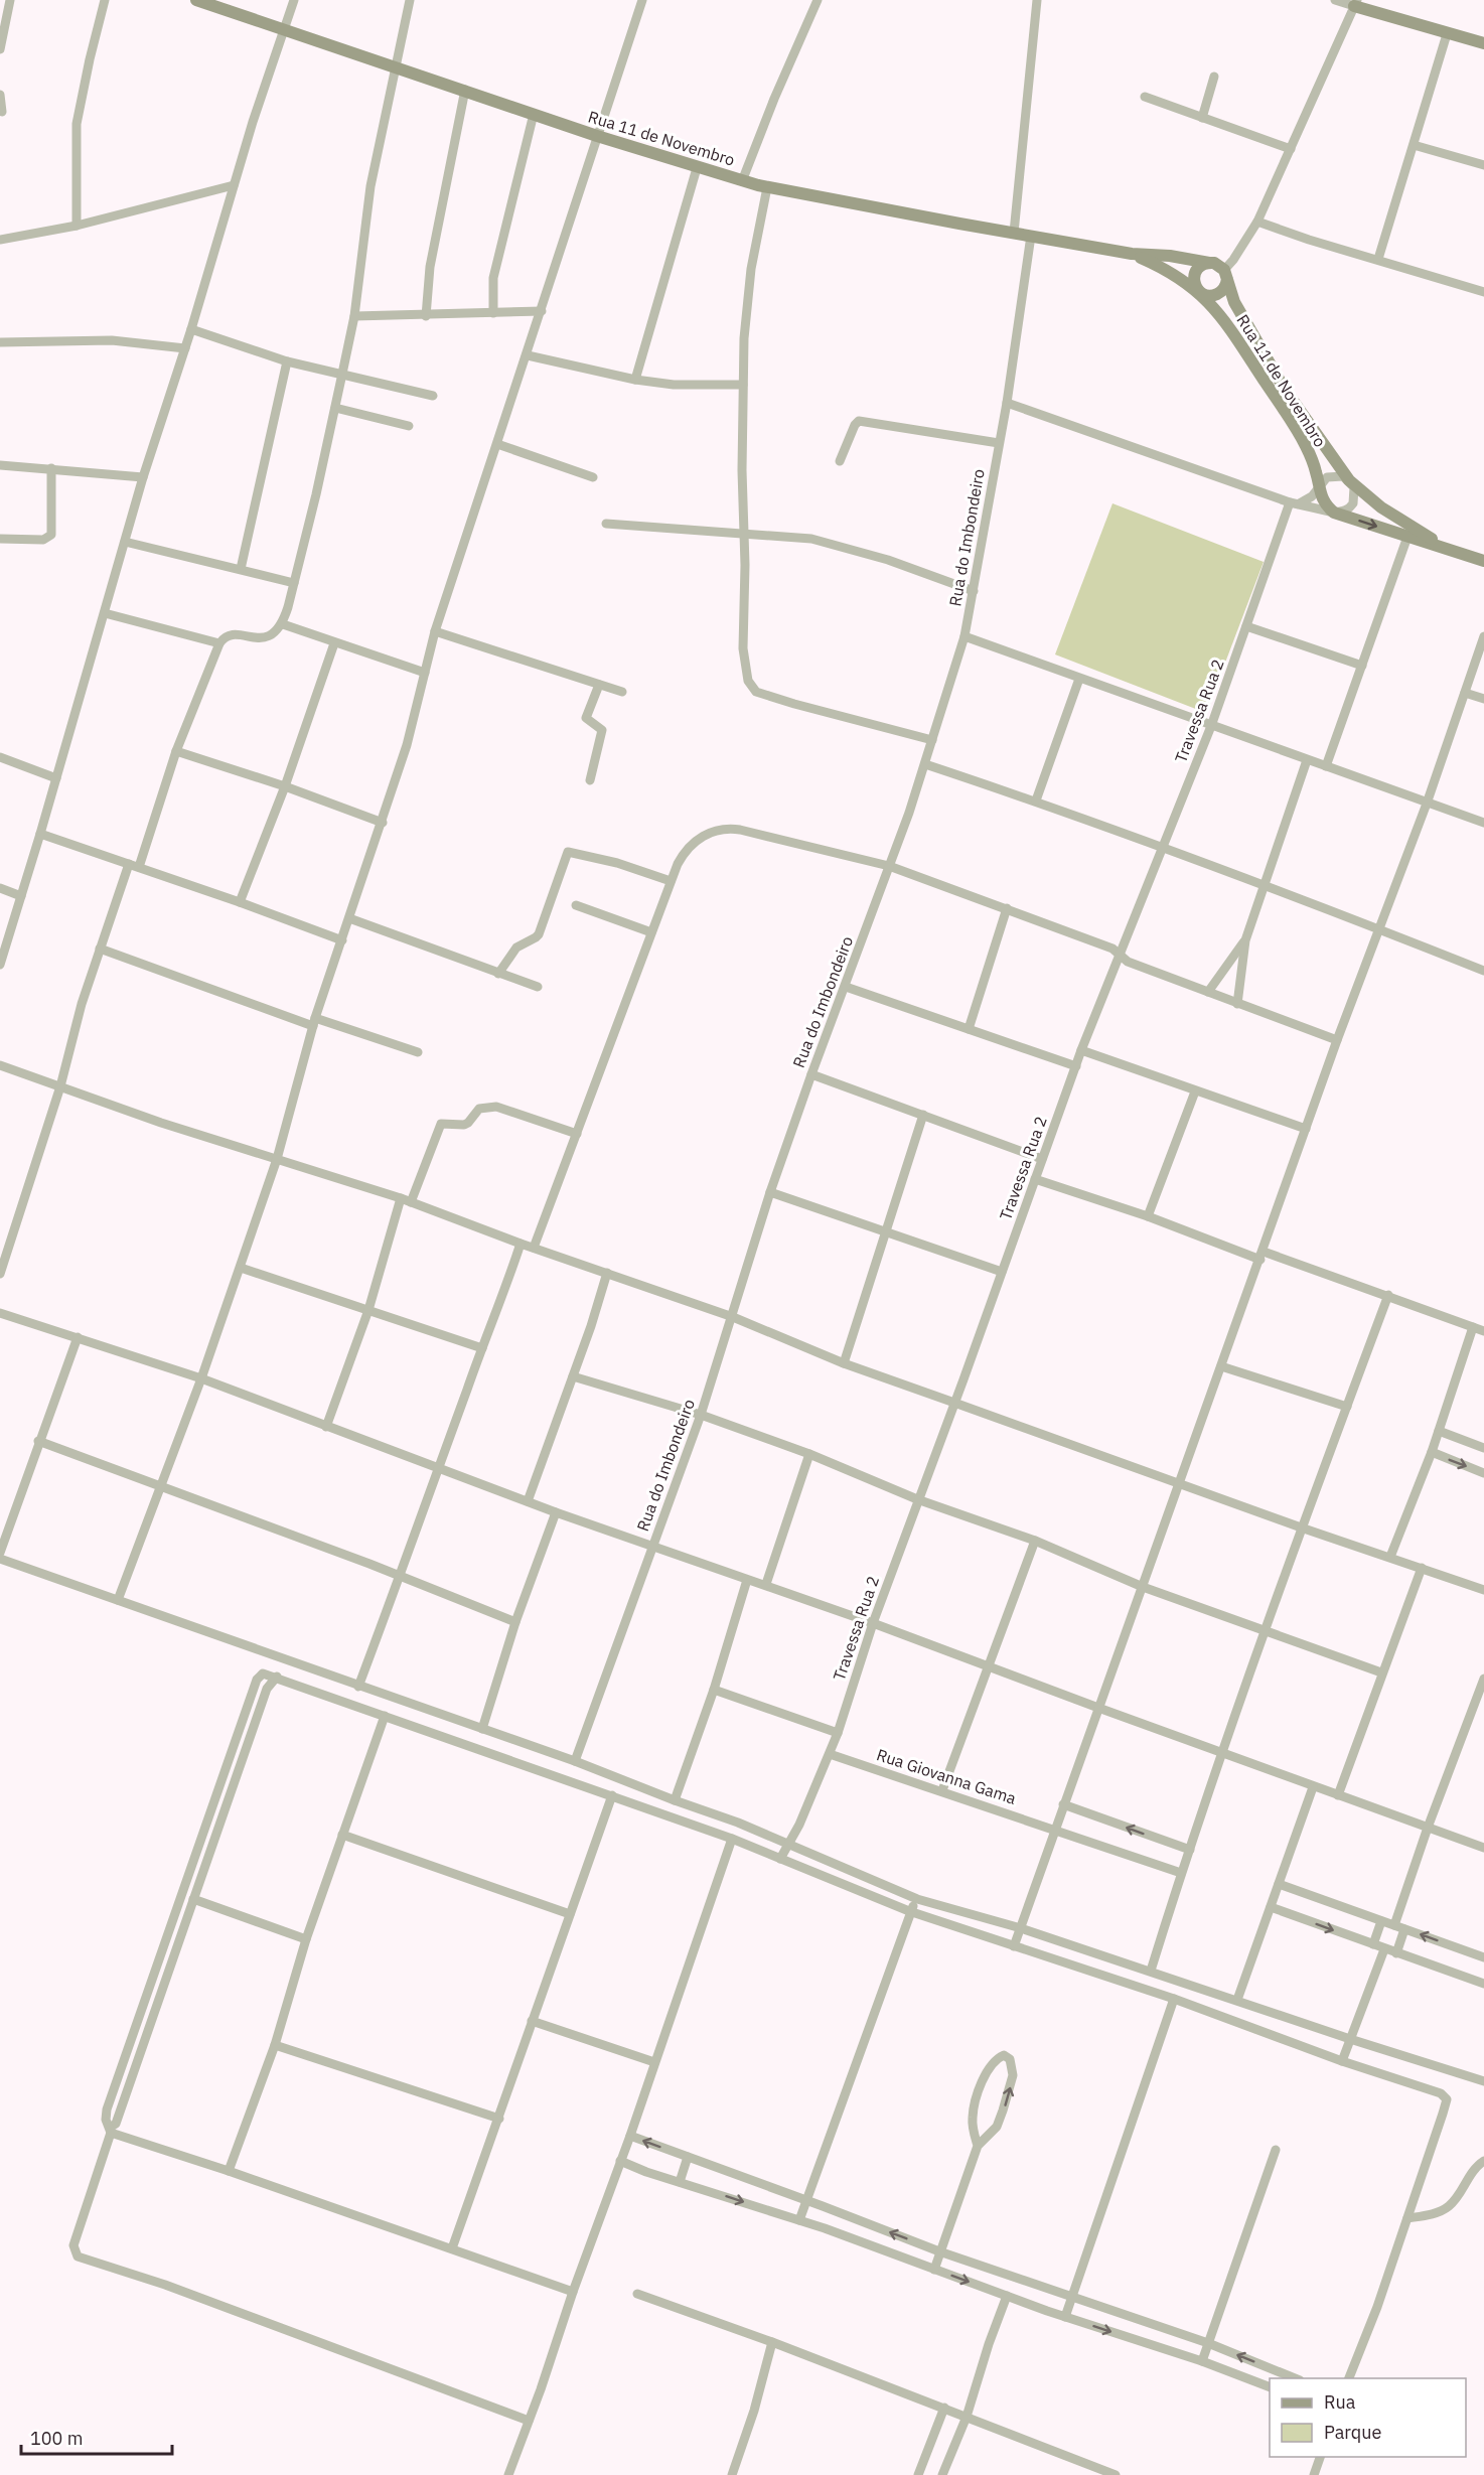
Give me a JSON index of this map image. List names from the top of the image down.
{
  "streets": {
    "main road": ["Rua 11 de Novembro"],
    "street": ["Rua do Imbondeiro", "Travessa Rua 2", "Rua Giovanna Gama"]
  },
  "crossings": [
    ["Rua 11 de Novembro", "Rua do Imbondeiro"],
    ["Travessa Rua 2", "Rua Giovanna Gama"]
  ],
  "legend": ["Rua", "Parque"],
  "scale_bar": "100 m"
}
